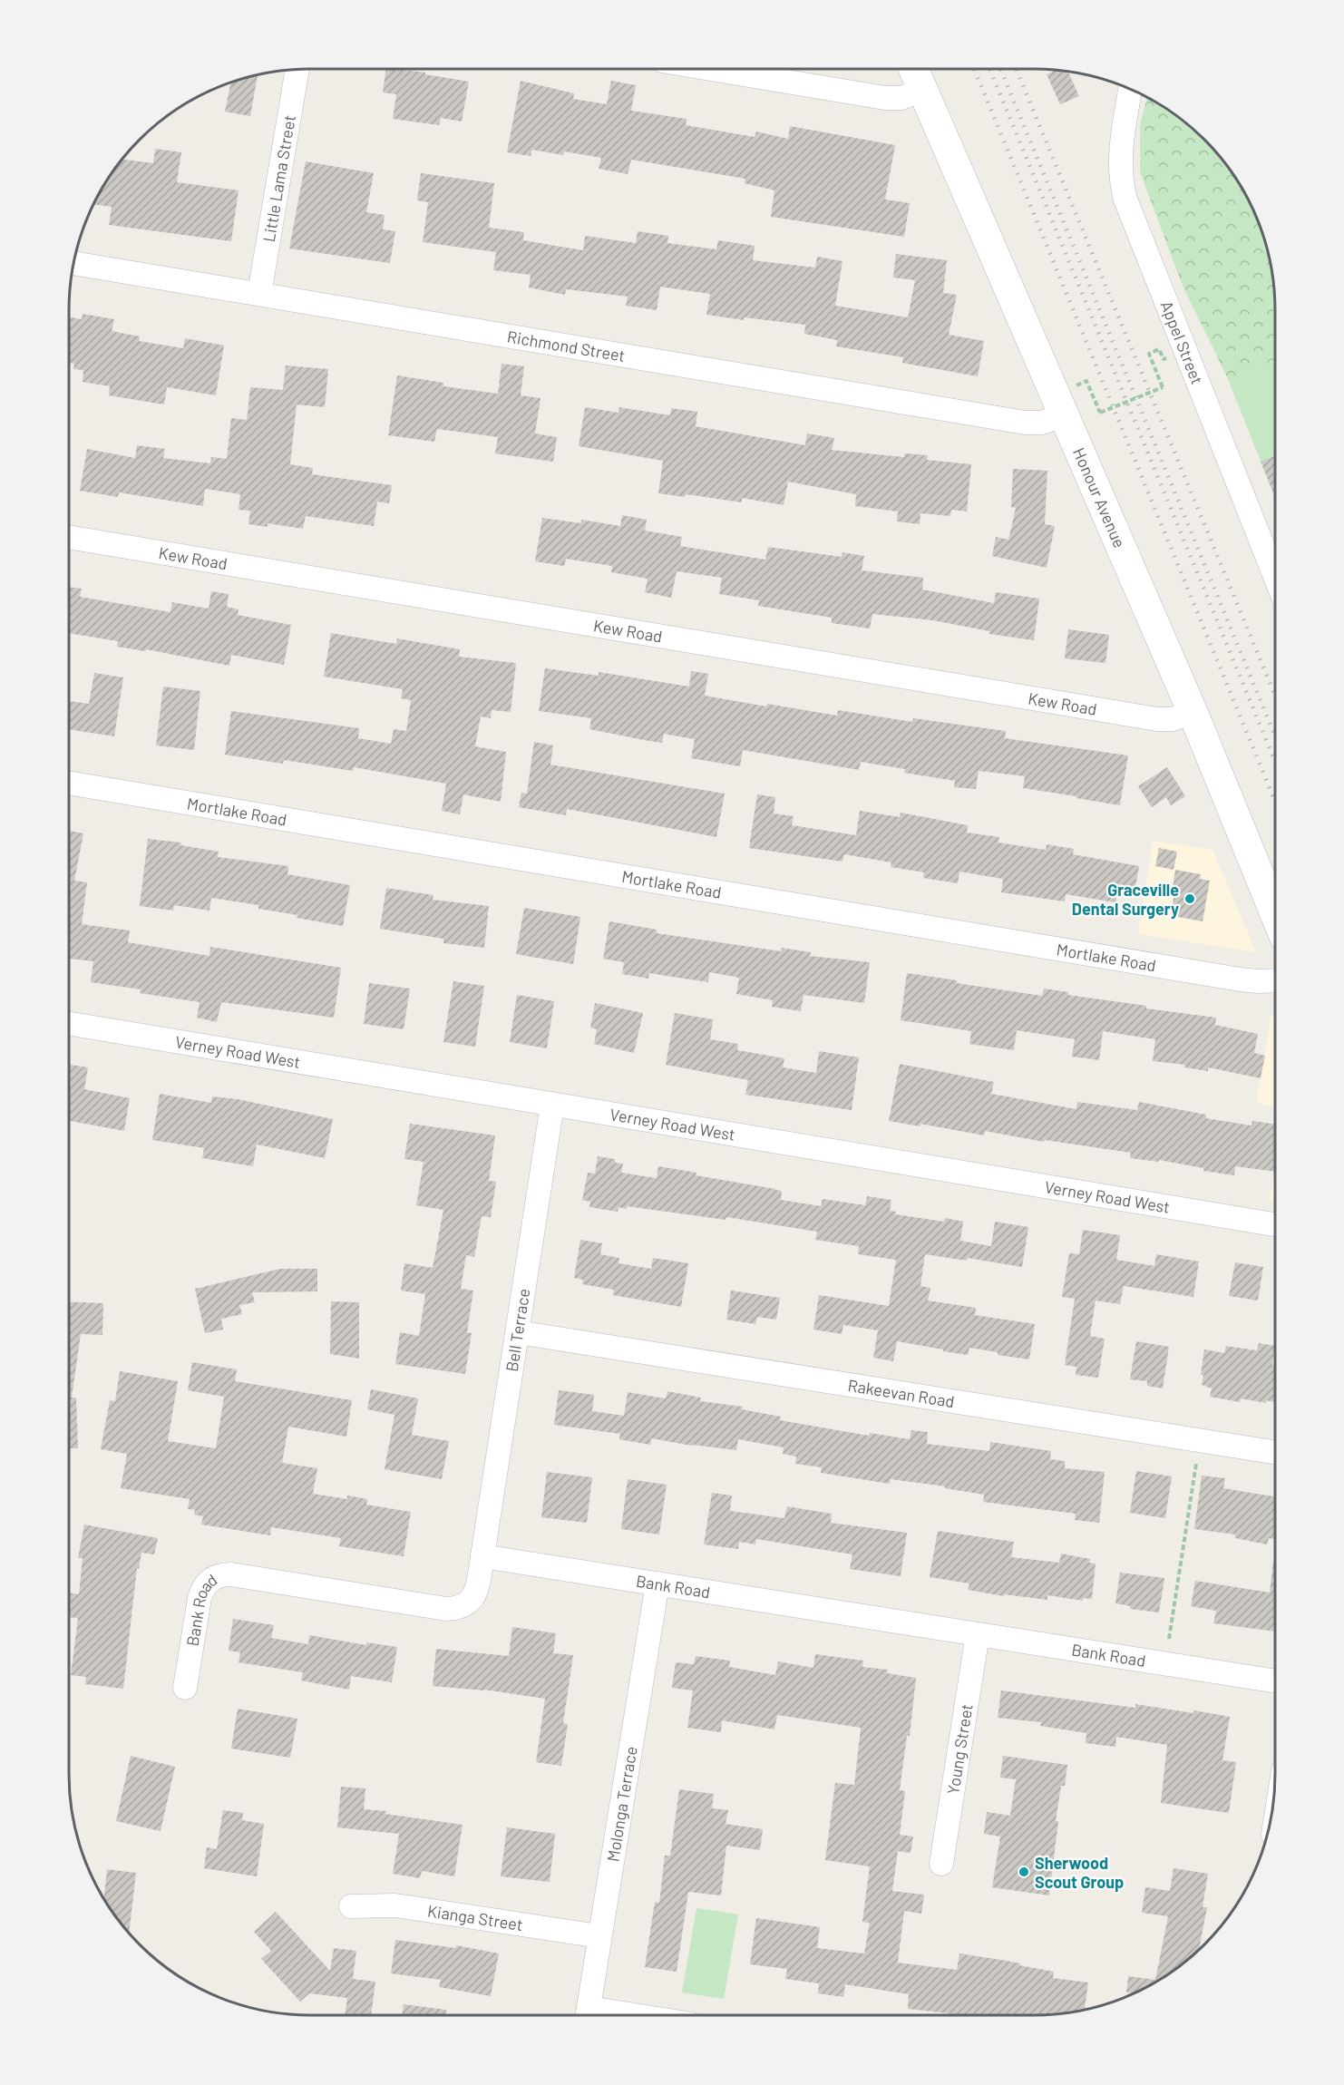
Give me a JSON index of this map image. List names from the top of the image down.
{
  "streets": {
    "main road": ["Honour Avenue"],
    "street": [
      "Little Lama Street",
      "Appel Street",
      "Richmond Street",
      "Kew Road",
      "Mortlake Road",
      "Verney Road West",
      "Bell Terrace",
      "Rakeevan Road",
      "Bank Road",
      "Young Street",
      "Molonga Terrace",
      "Kianga Street"
    ]
  },
  "crossings": [
    ["Little Lama Street", "Richmond Street"],
    ["Richmond Street", "Honour Avenue"],
    ["Honour Avenue", "Kew Road"],
    ["Verney Road West", "Bell Terrace"],
    ["Bell Terrace", "Rakeevan Road"],
    ["Bell Terrace", "Bank Road"],
    ["Bank Road", "Young Street"],
    ["Bank Road", "Molonga Terrace"],
    ["Molonga Terrace", "Kianga Street"]
  ],
  "places": ["Graceville Dental Surgery", "Sherwood Scout Group"]
}
